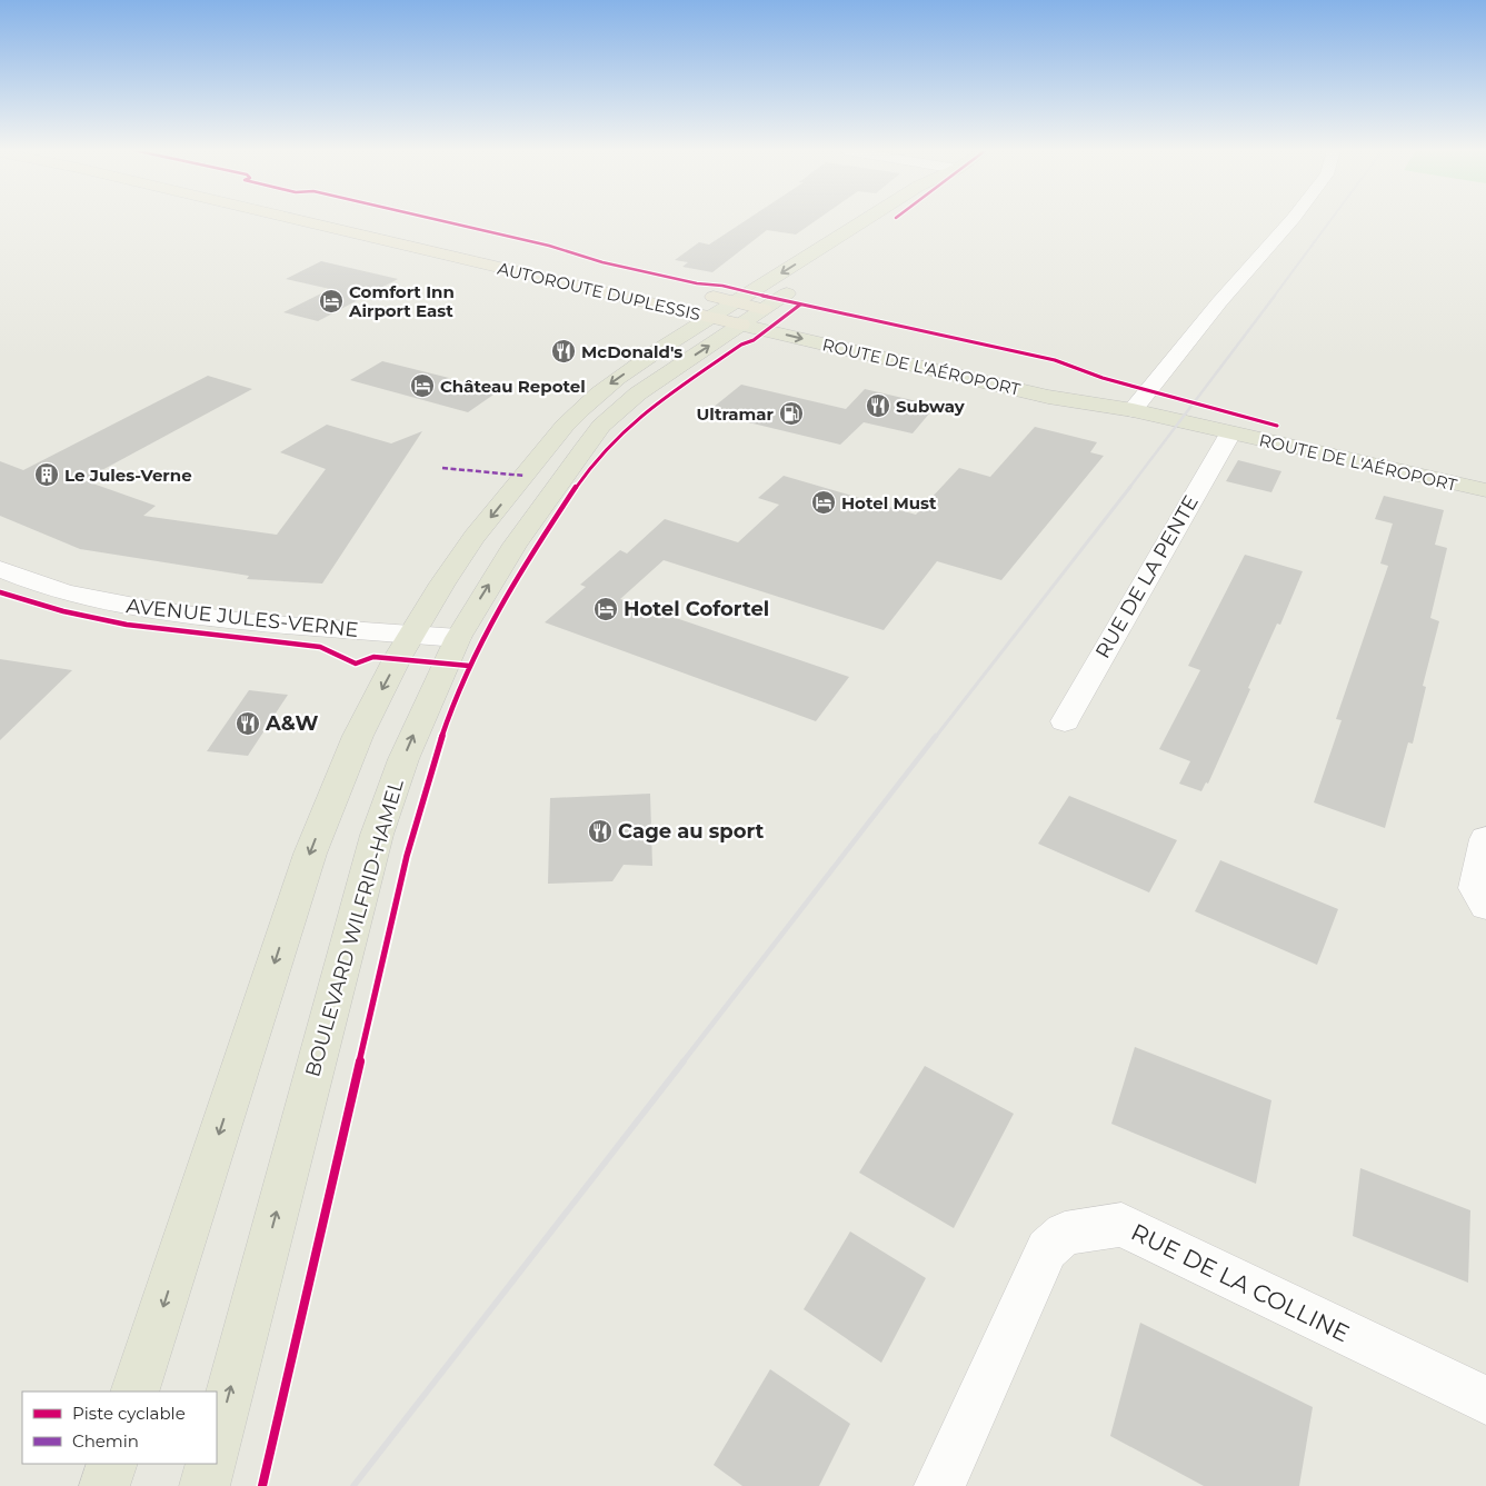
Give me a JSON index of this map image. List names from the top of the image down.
{
  "streets": {
    "highway": ["AUTOROUTE DUPLESSIS", "ROUTE DE L'AÉROPORT"],
    "main road": ["BOULEVARD WILFRID-HAMEL"],
    "street": ["RUE DE LA PENTE", "AVENUE JULES-VERNE", "RUE DE LA COLLINE"]
  },
  "crossings": [
    ["AUTOROUTE DUPLESSIS", "ROUTE DE L'AÉROPORT"],
    ["ROUTE DE L'AÉROPORT", "RUE DE LA PENTE"],
    ["ROUTE DE L'AÉROPORT", "BOULEVARD WILFRID-HAMEL"],
    ["AVENUE JULES-VERNE", "BOULEVARD WILFRID-HAMEL"]
  ],
  "places": {
    "hotel": [
      "Comfort Inn Airport East",
      "Château Repotel",
      "Hotel Must",
      "Hotel Cofortel"
    ],
    "restaurant": [
      "McDonald's",
      "Subway",
      "A&W",
      "Cage au sport"
    ],
    "fuel station": ["Ultramar"],
    "building": ["Le Jules-Verne"]
  },
  "legend": ["Piste cyclable", "Chemin"]
}
